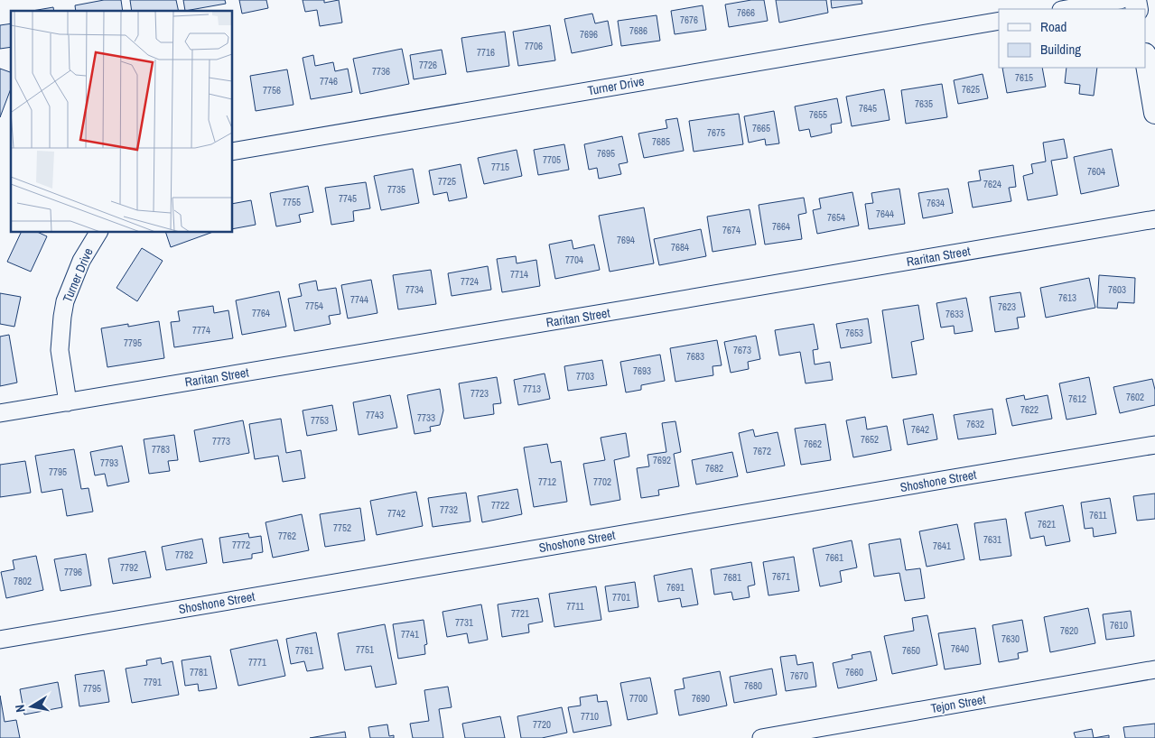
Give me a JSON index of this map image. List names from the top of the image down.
{
  "streets": {
    "street": [
      "Turner Drive",
      "Raritan Street",
      "Shoshone Street",
      "Tejon Street"
    ]
  },
  "crossings": [
    ["Turner Drive", "Raritan Street"]
  ],
  "house_numbers": [
    "7666",
    "7676",
    "7686",
    "7696",
    "7706",
    "7716",
    "7726",
    "7736",
    "7615",
    "7746",
    "7625",
    "7756",
    "7635",
    "7645",
    "7655",
    "7665",
    "7675",
    "7685",
    "7695",
    "7705",
    "7715",
    "7604",
    "7725",
    "7624",
    "7735",
    "7745",
    "7755",
    "7634",
    "7644",
    "7654",
    "7664",
    "7674",
    "7694",
    "7684",
    "7704",
    "7714",
    "7724",
    "7734",
    "7603",
    "7613",
    "7744",
    "7754",
    "7623",
    "7764",
    "7633",
    "7774",
    "7653",
    "7795",
    "7673",
    "7683",
    "7693",
    "7703",
    "7713",
    "7723",
    "7602",
    "7612",
    "7622",
    "7743",
    "7733",
    "7753",
    "7632",
    "7642",
    "7652",
    "7773",
    "7662",
    "7783",
    "7672",
    "7692",
    "7793",
    "7682",
    "7795",
    "7712",
    "7702",
    "7722",
    "7732",
    "7742",
    "7611",
    "7621",
    "7752",
    "7762",
    "7631",
    "7772",
    "7641",
    "7782",
    "7661",
    "7792",
    "7796",
    "7671",
    "7681",
    "7802",
    "7691",
    "7701",
    "7711",
    "7721",
    "7731",
    "7610",
    "7620",
    "7741",
    "7630",
    "7640",
    "7751",
    "7761",
    "7650",
    "7771",
    "7781",
    "7660",
    "7670",
    "7791",
    "7680",
    "7795",
    "7700",
    "7690",
    "7710",
    "7720"
  ],
  "legend": ["Road", "Building"],
  "north": "left"
}
